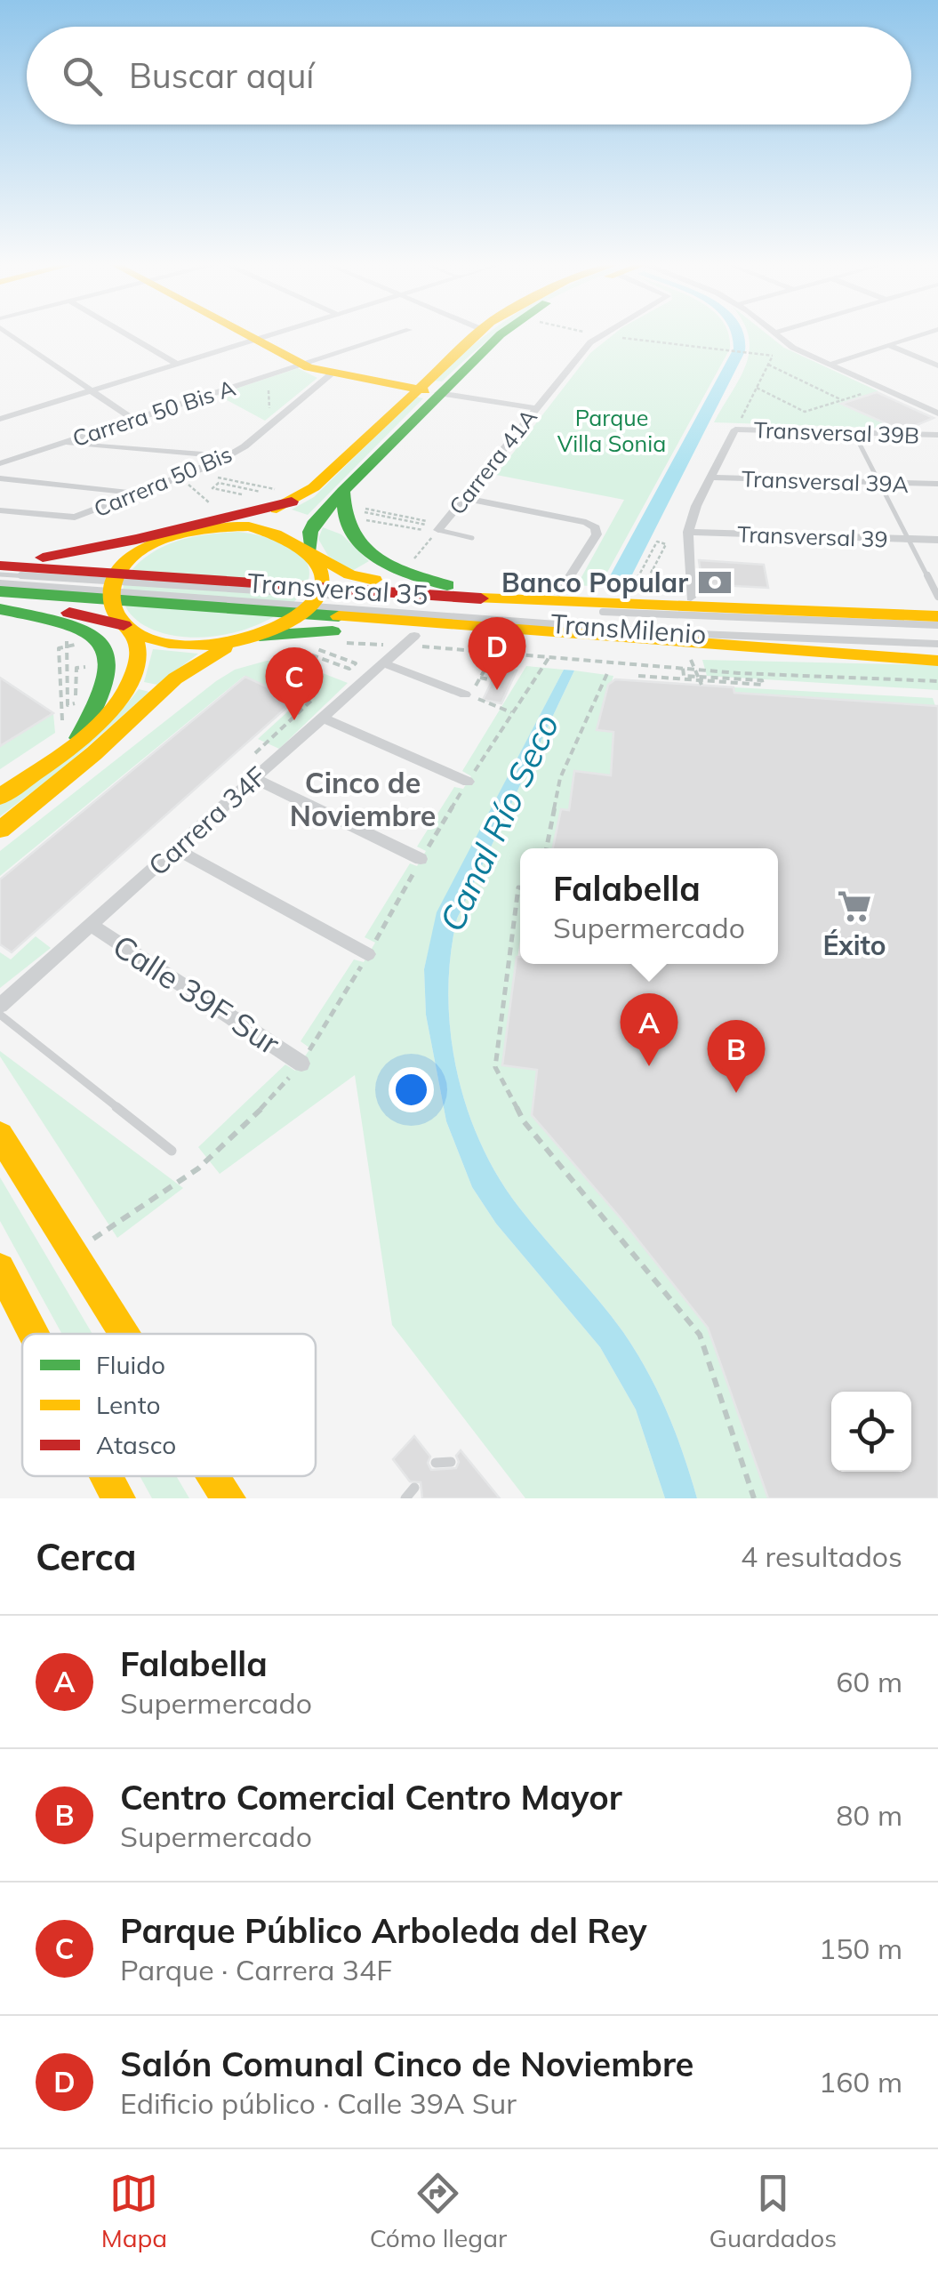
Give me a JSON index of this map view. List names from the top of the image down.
{
  "streets": {
    "main road": ["Transversal 35"],
    "street": [
      "Carrera 50 Bis A",
      "Transversal 39B",
      "Carrera 41A",
      "Carrera 50 Bis",
      "Transversal 39A",
      "Transversal 39",
      "Carrera 34F",
      "Calle 39F Sur"
    ],
    "lane": ["TransMilenio"]
  },
  "crossings": [
    ["Transversal 35", "TransMilenio"],
    ["Carrera 34F", "Calle 39F Sur"]
  ],
  "districts": ["Cinco de Noviembre"],
  "water": ["Canal Río Seco"],
  "parks": ["Parque Villa Sonia"],
  "places": {
    "bank": ["Banco Popular"],
    "supermarket": ["Éxito"]
  },
  "legend": ["Fluido", "Lento", "Atasco"],
  "page": {
    "search": "Buscar aquí",
    "pins": [
      "D",
      "C",
      "A",
      "B"
    ],
    "popup": ["Falabella", "Supermercado"],
    "heading": ["Cerca", "4 resultados"],
    "list": [
      {
        "mark": "A",
        "name": "Falabella",
        "note": "Supermercado",
        "value": "60 m"
      },
      {
        "mark": "B",
        "name": "Centro Comercial Centro Mayor",
        "note": "Supermercado",
        "value": "80 m"
      },
      {
        "mark": "C",
        "name": "Parque Público Arboleda del Rey",
        "note": "Parque · Carrera 34F",
        "value": "150 m"
      },
      {
        "mark": "D",
        "name": "Salón Comunal Cinco de Noviembre",
        "note": "Edificio público · Calle 39A Sur",
        "value": "160 m"
      }
    ],
    "nav": ["Mapa", "Cómo llegar", "Guardados"]
  }
}
